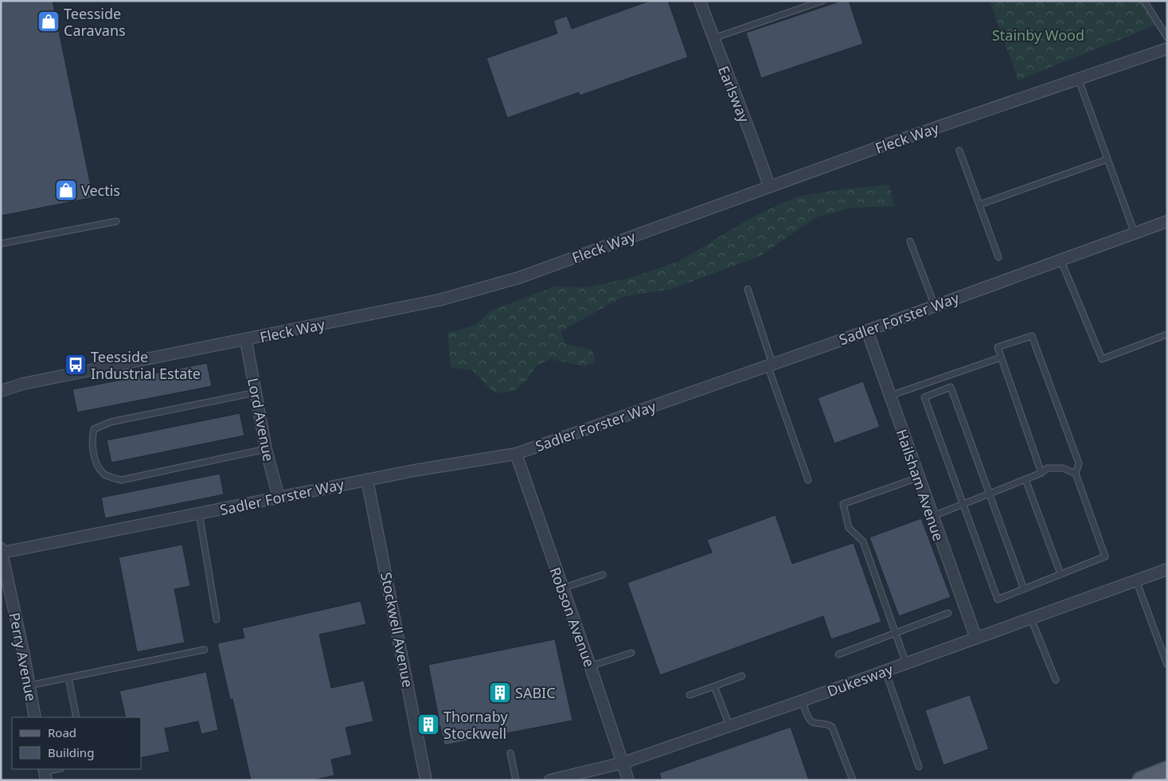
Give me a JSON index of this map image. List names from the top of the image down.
{
  "streets": {
    "street": [
      "Earlsway",
      "Fleck Way",
      "Sadler Forster Way",
      "Lord Avenue",
      "Hailsham Avenue",
      "Robson Avenue",
      "Stockwell Avenue",
      "Perry Avenue",
      "Dukesway"
    ]
  },
  "crossings": [
    ["Earlsway", "Fleck Way"],
    ["Fleck Way", "Lord Avenue"],
    ["Sadler Forster Way", "Lord Avenue"],
    ["Sadler Forster Way", "Hailsham Avenue"],
    ["Sadler Forster Way", "Robson Avenue"],
    ["Sadler Forster Way", "Stockwell Avenue"],
    ["Sadler Forster Way", "Perry Avenue"],
    ["Hailsham Avenue", "Dukesway"],
    ["Robson Avenue", "Dukesway"]
  ],
  "parks": ["Stainby Wood"],
  "places": {
    "shop": ["Teesside Caravans", "Vectis"],
    "bus stop": ["Teesside Industrial Estate"],
    "building": ["SABIC", "Thornaby Stockwell"]
  },
  "legend": ["Road", "Building"]
}
